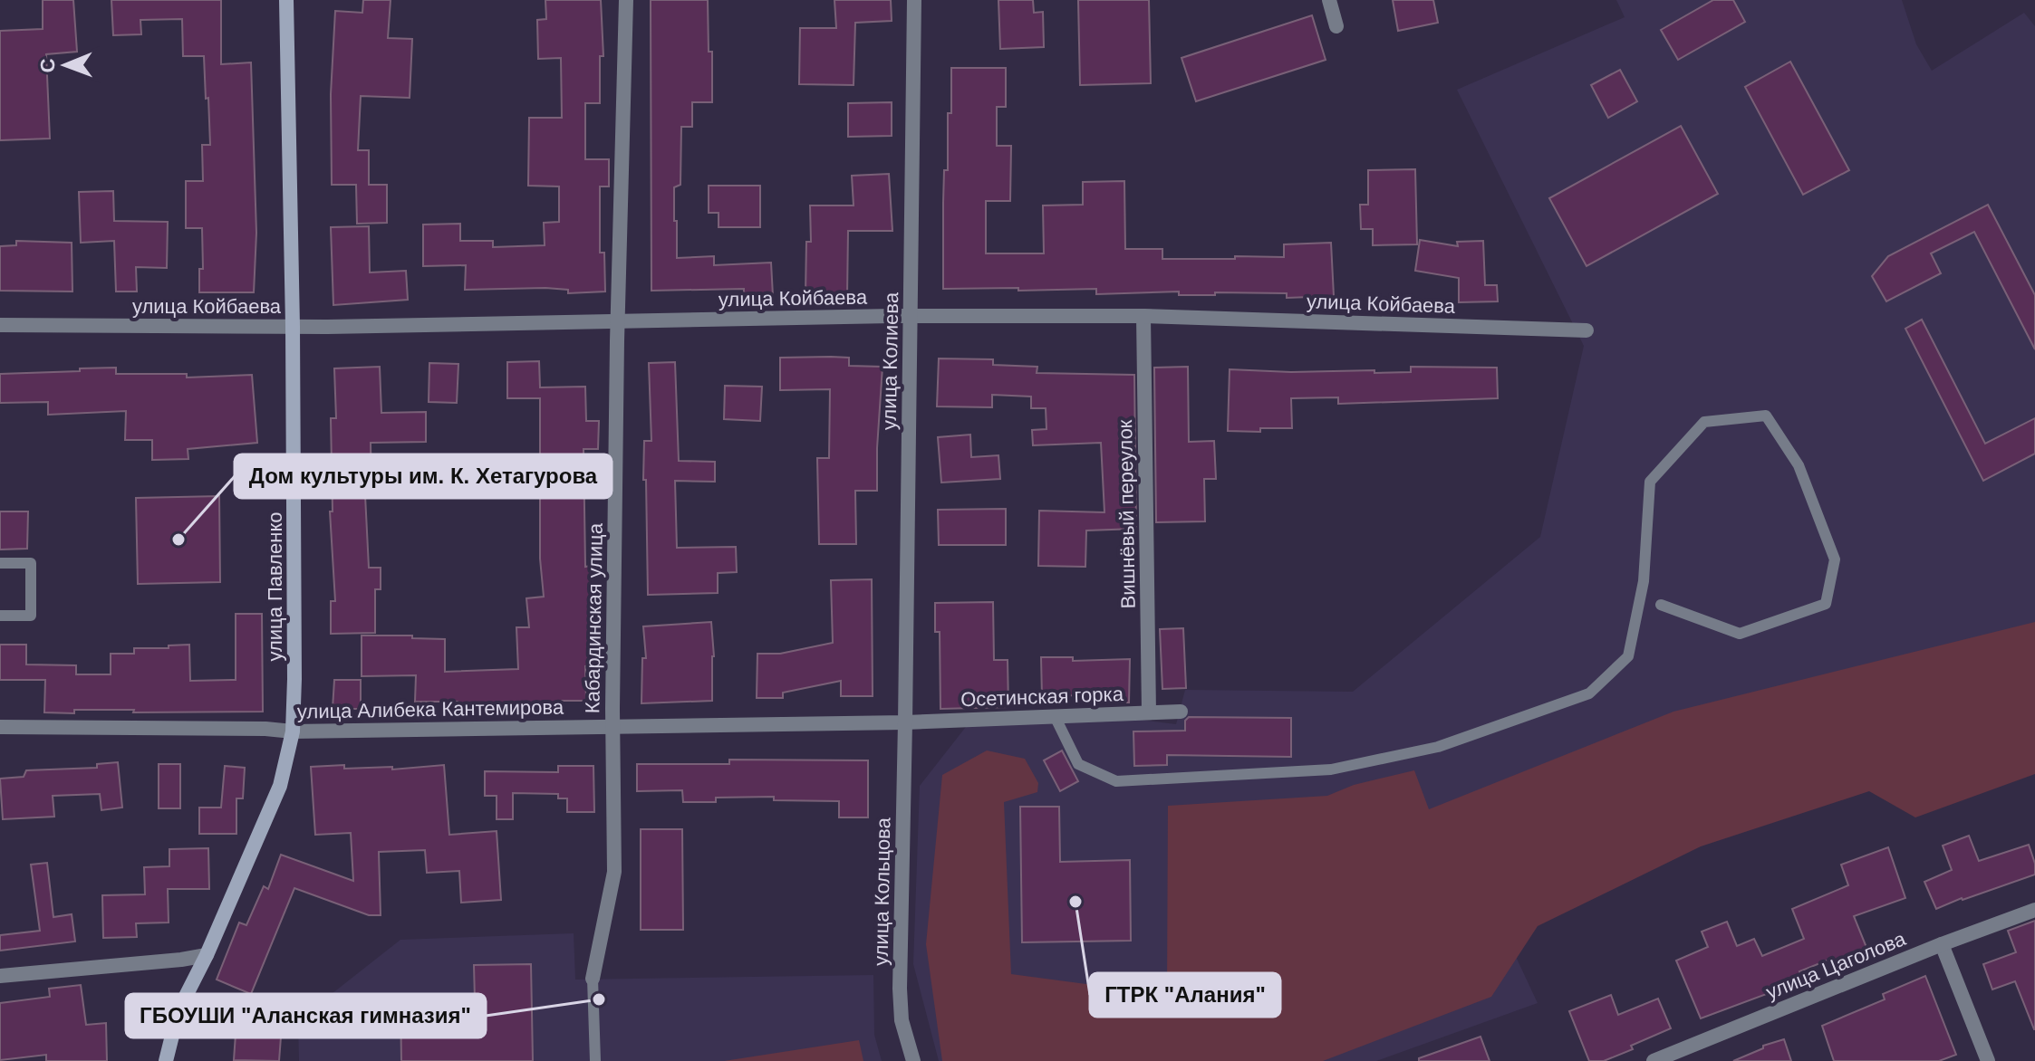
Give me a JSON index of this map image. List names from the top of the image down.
{
  "streets": {
    "main road": ["улица Павленко"],
    "street": [
      "улица Койбаева",
      "улица Колиева",
      "Вишнёвый переулок",
      "Кабардинская улица",
      "Осетинская горка",
      "улица Алибека Кантемирова",
      "улица Кольцова",
      "улица Цаголова"
    ]
  },
  "crossings": [
    ["улица Койбаева", "улица Колиева"],
    ["улица Койбаева", "Вишнёвый переулок"],
    ["улица Койбаева", "улица Павленко"],
    ["улица Койбаева", "Кабардинская улица"],
    ["улица Колиева", "Осетинская горка"],
    ["улица Колиева", "улица Алибека Кантемирова"],
    ["улица Колиева", "улица Кольцова"],
    ["Вишнёвый переулок", "Осетинская горка"],
    ["улица Павленко", "улица Алибека Кантемирова"],
    ["Кабардинская улица", "улица Алибека Кантемирова"],
    ["Осетинская горка", "улица Алибека Кантемирова"],
    ["Осетинская горка", "улица Кольцова"],
    ["улица Алибека Кантемирова", "улица Кольцова"]
  ],
  "places": ["Дом культуры им. К. Хетагурова", "ГТРК \"Алания\"", "ГБОУШИ \"Аланская гимназия\""],
  "north": "left"
}
